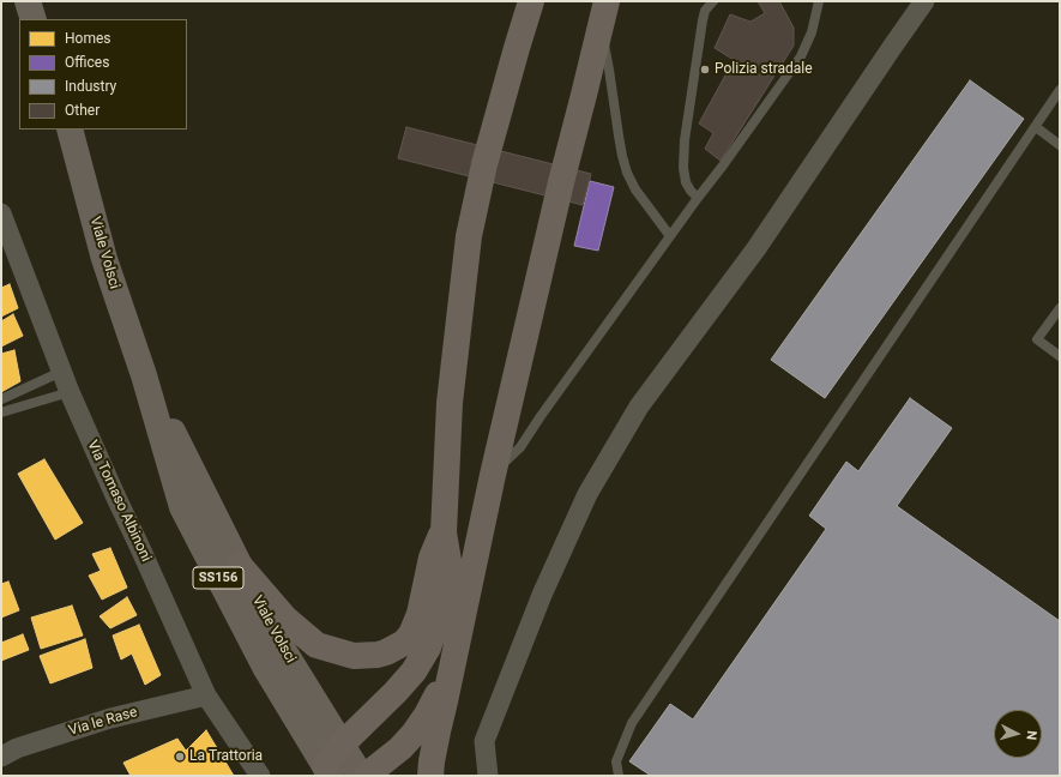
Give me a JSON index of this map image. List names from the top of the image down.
{
  "streets": {
    "main road": ["Viale Volsci", "SS156"],
    "street": ["Via Tomaso Albinoni", "Via le Rase"]
  },
  "crossings": [
    ["Via Tomaso Albinoni", "Via le Rase"]
  ],
  "places": ["Polizia stradale", "La Trattoria"],
  "legend": [
    "Homes",
    "Offices",
    "Industry",
    "Other"
  ],
  "north": "right"
}
